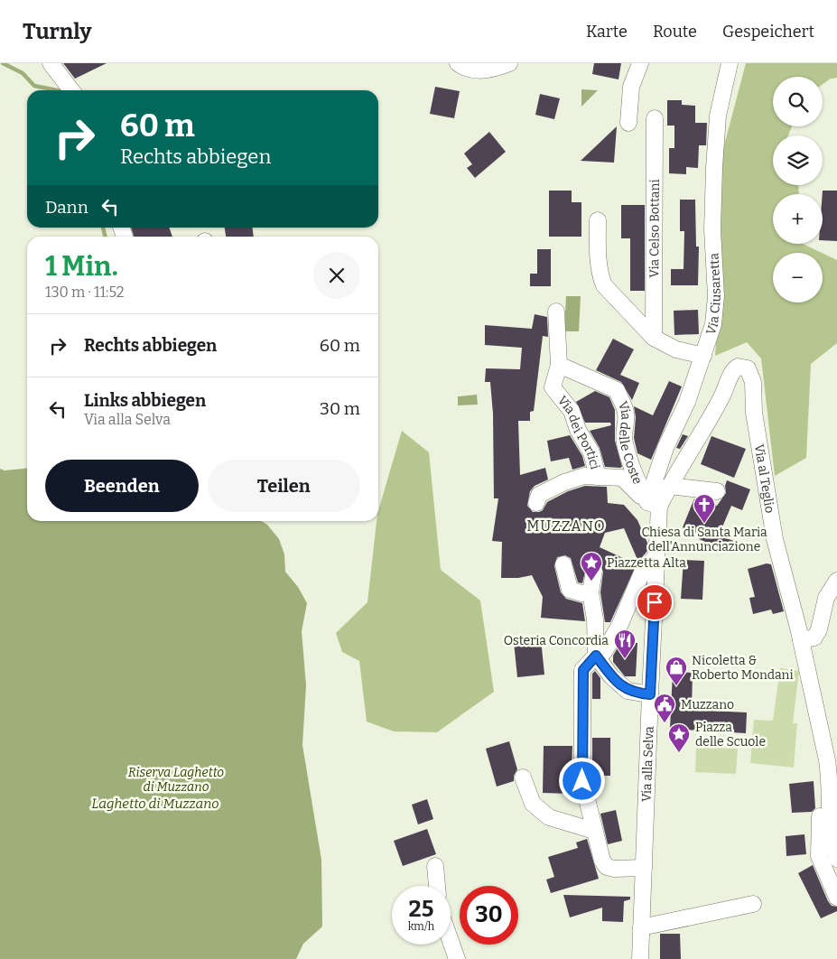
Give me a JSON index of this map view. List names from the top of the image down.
{
  "streets": {
    "street": [
      "Via Celso Bottani",
      "Via Ciusaretta",
      "Via dei Portici",
      "Via delle Coste",
      "Via al Teglio",
      "Via alla Selva"
    ]
  },
  "crossings": [
    ["Via Ciusaretta", "Via delle Coste"],
    ["Via Ciusaretta", "Via al Teglio"],
    ["Via dei Portici", "Via delle Coste"],
    ["Via delle Coste", "Via al Teglio"],
    ["Via al Teglio", "Via alla Selva"]
  ],
  "districts": ["MUZZANO"],
  "water": ["Laghetto di Muzzano"],
  "parks": ["Riserva Laghetto di Muzzano"],
  "places": {
    "church": ["Chiesa di Santa Maria dell'Annunciazione"],
    "place": ["Piazzetta Alta", "Piazza delle Scuole"],
    "restaurant": ["Osteria Concordia"],
    "shop": ["Nicoletta & Roberto Mondani"],
    "public building": ["Muzzano"]
  },
  "page": {
    "header": "Turnly",
    "nav": ["Karte", "Route", "Gespeichert"],
    "map_buttons": ["+", "−"],
    "turn": ["60 m", "Rechts abbiegen"],
    "then": "Dann",
    "heading": ["1 Min.", "130 m · 11:52"],
    "list": [
      {
        "name": "Rechts abbiegen",
        "value": "60 m"
      },
      {
        "name": "Links abbiegen",
        "note": "Via alla Selva",
        "value": "30 m"
      }
    ],
    "buttons": ["Beenden", "Teilen"],
    "speed": "25 km/h",
    "limit": "30"
  }
}
